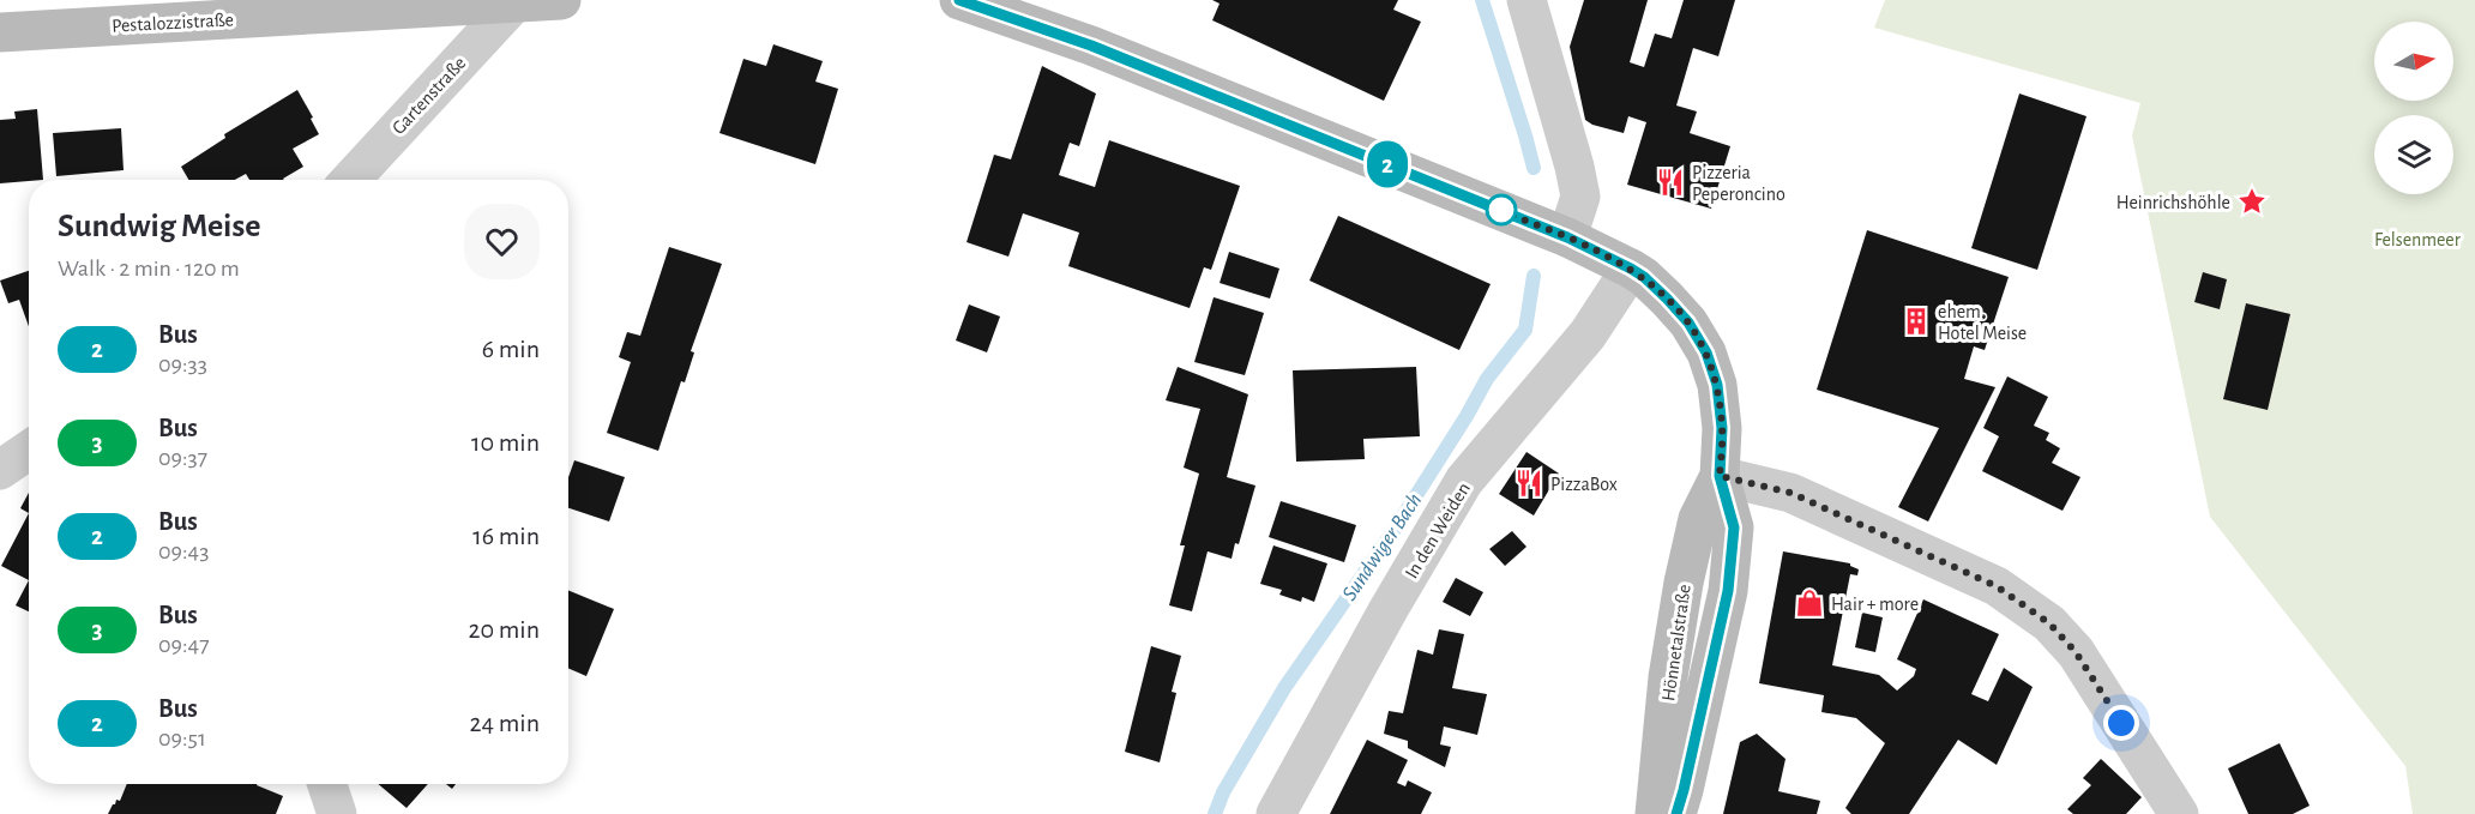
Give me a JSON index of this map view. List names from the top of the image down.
{
  "streets": {
    "main road": ["Pestalozzistraße", "Hönnetalstraße"],
    "street": ["Gartenstraße", "In den Weiden"]
  },
  "crossings": [
    ["Pestalozzistraße", "Gartenstraße"],
    ["In den Weiden", "Hönnetalstraße"]
  ],
  "water": ["Sundwiger Bach"],
  "parks": ["Felsenmeer"],
  "places": {
    "restaurant": ["Pizzeria Peperoncino", "PizzaBox"],
    "place": ["Heinrichshöhle"],
    "building": ["ehem. Hotel Meise"],
    "shop": ["Hair + more"]
  },
  "lines": ["bus line 2"],
  "north": "right",
  "page": {
    "on_map": "2",
    "heading": ["Sundwig Meise", "Walk · 2 min · 120 m"],
    "list": [
      {
        "mark": "2",
        "name": "Bus",
        "note": "09:33",
        "value": "6 min"
      },
      {
        "mark": "3",
        "name": "Bus",
        "note": "09:37",
        "value": "10 min"
      },
      {
        "mark": "2",
        "name": "Bus",
        "note": "09:43",
        "value": "16 min"
      },
      {
        "mark": "3",
        "name": "Bus",
        "note": "09:47",
        "value": "20 min"
      },
      {
        "mark": "2",
        "name": "Bus",
        "note": "09:51",
        "value": "24 min"
      }
    ]
  }
}
